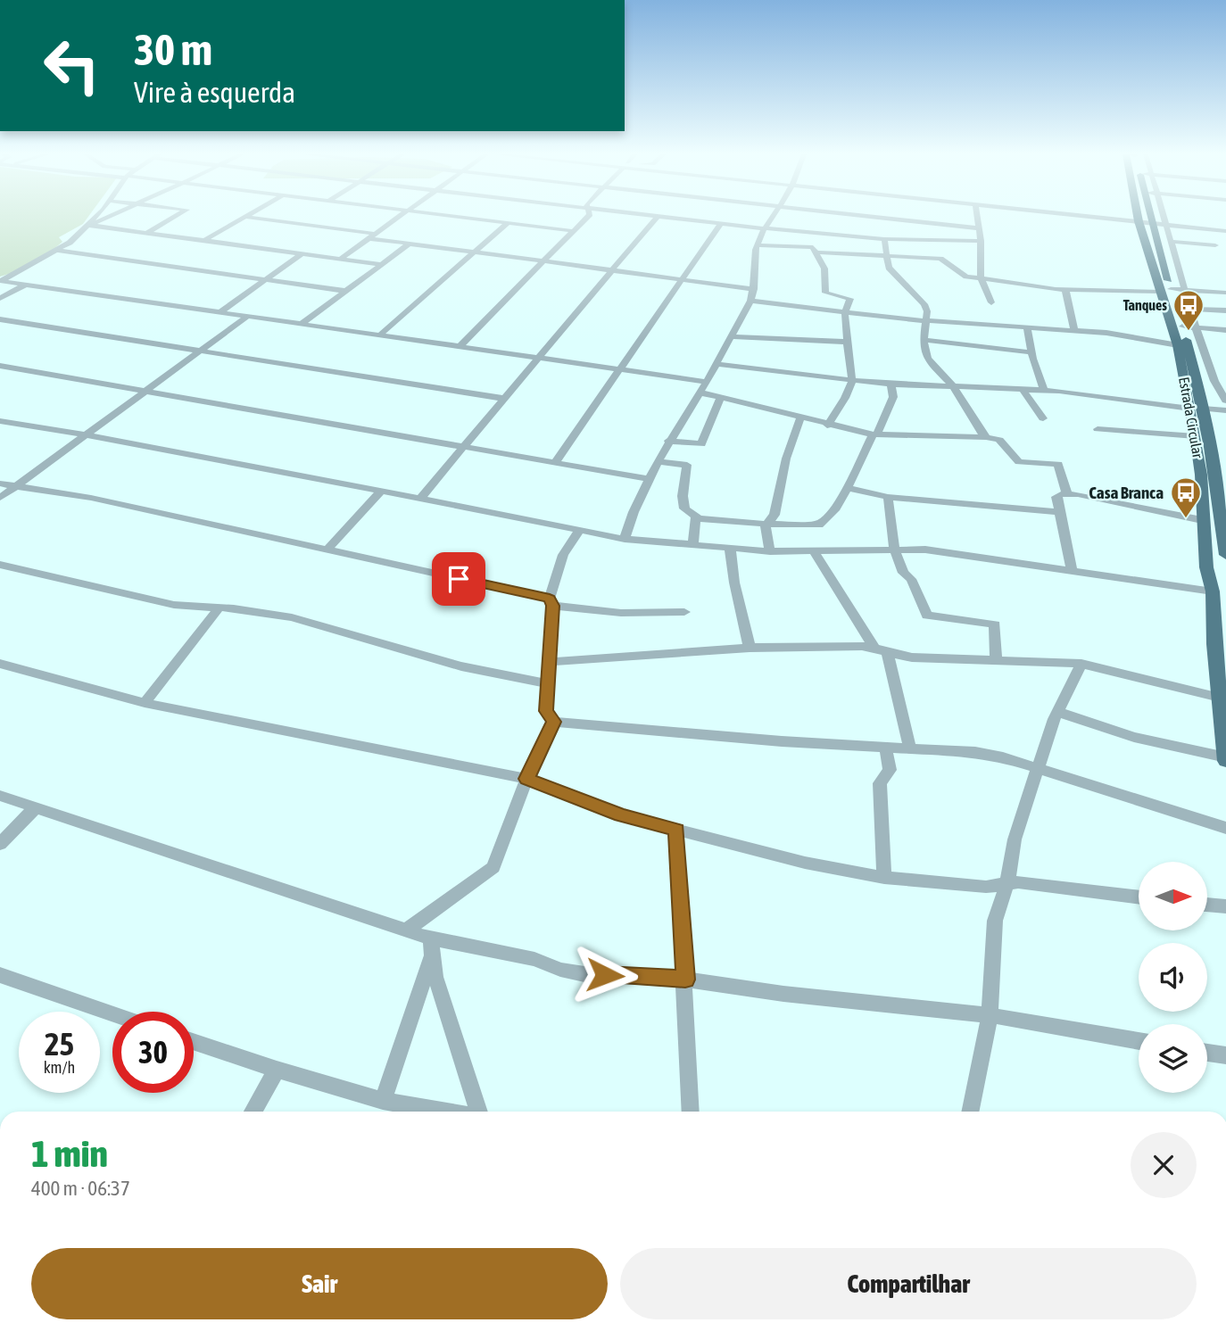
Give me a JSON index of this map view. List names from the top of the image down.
{
  "streets": {
    "main road": ["Estrada Circular"]
  },
  "places": {
    "bus stop": ["Tanques", "Casa Branca"]
  },
  "north": "right",
  "page": {
    "turn": ["30 m", "Vire à esquerda"],
    "speed": "25 km/h",
    "limit": "30",
    "heading": ["1 min", "400 m · 06:37"],
    "buttons": ["Sair", "Compartilhar"]
  }
}
